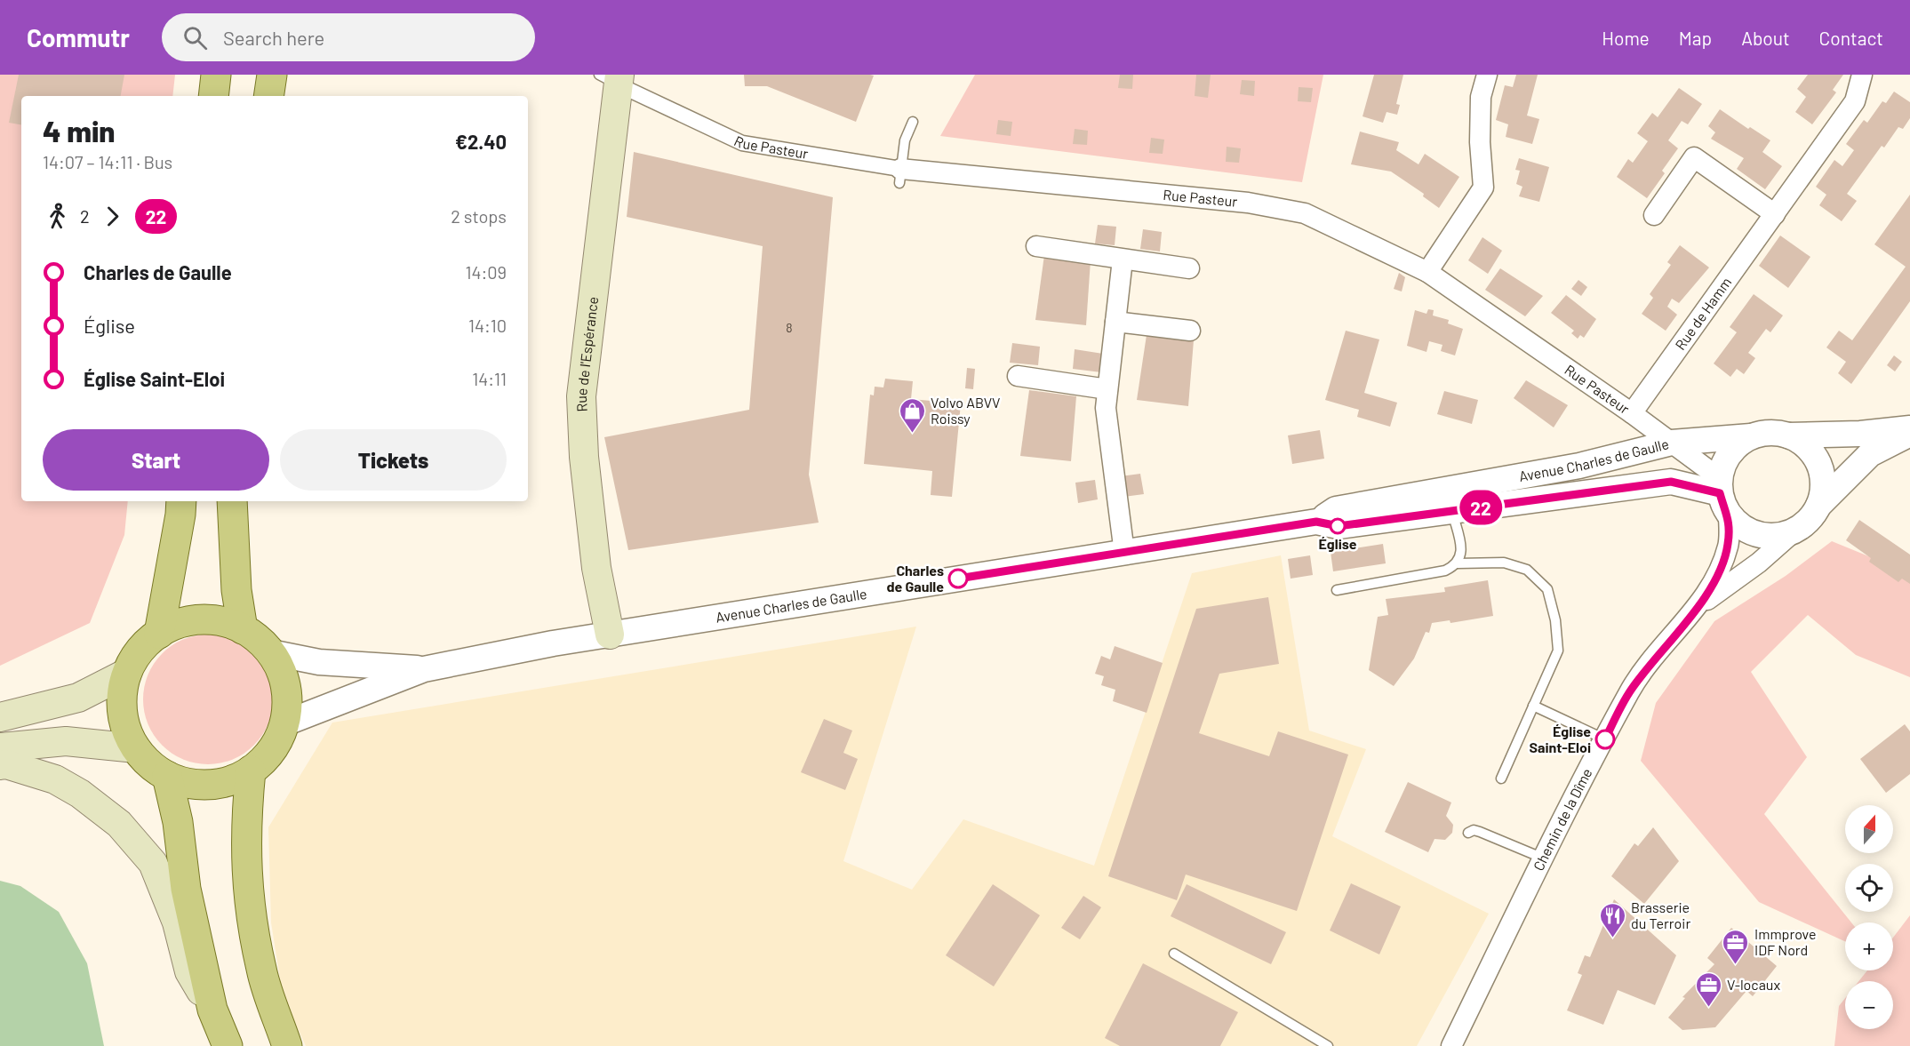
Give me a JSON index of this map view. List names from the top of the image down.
{
  "streets": {
    "main road": ["Rue de l'Espérance"],
    "street": [
      "Rue Pasteur",
      "Rue de Hamm",
      "Avenue Charles de Gaulle",
      "Chemin de la Dîme"
    ]
  },
  "crossings": [
    ["Rue Pasteur", "Rue de Hamm"],
    ["Rue Pasteur", "Rue de l'Espérance"],
    ["Rue Pasteur", "Avenue Charles de Gaulle"],
    ["Rue Pasteur", "Chemin de la Dîme"],
    ["Rue de l'Espérance", "Avenue Charles de Gaulle"],
    ["Avenue Charles de Gaulle", "Chemin de la Dîme"]
  ],
  "places": {
    "shop": ["Volvo ABVV Roissy"],
    "other": ["Église", "Charles de Gaulle", "Église Saint-Eloi"],
    "restaurant": ["Brasserie du Terroir"],
    "office": ["Immprove IDF Nord", "V-locaux"]
  },
  "lines": ["bus line 22"],
  "house_numbers": ["8"],
  "north": "top",
  "page": {
    "header": "Commutr",
    "search": "Search here",
    "nav": [
      "Home",
      "Map",
      "About",
      "Contact"
    ],
    "on_map": "22",
    "heading": ["4 min", "14:07 – 14:11 · Bus", "€2.40"],
    "legs": ["2", "22", "2 stops"],
    "list": [
      {
        "name": "Charles de Gaulle",
        "value": "14:09"
      },
      {
        "name": "Église",
        "value": "14:10"
      },
      {
        "name": "Église Saint-Eloi",
        "value": "14:11"
      }
    ],
    "buttons": ["Start", "Tickets"],
    "map_buttons": ["+", "−"]
  }
}
